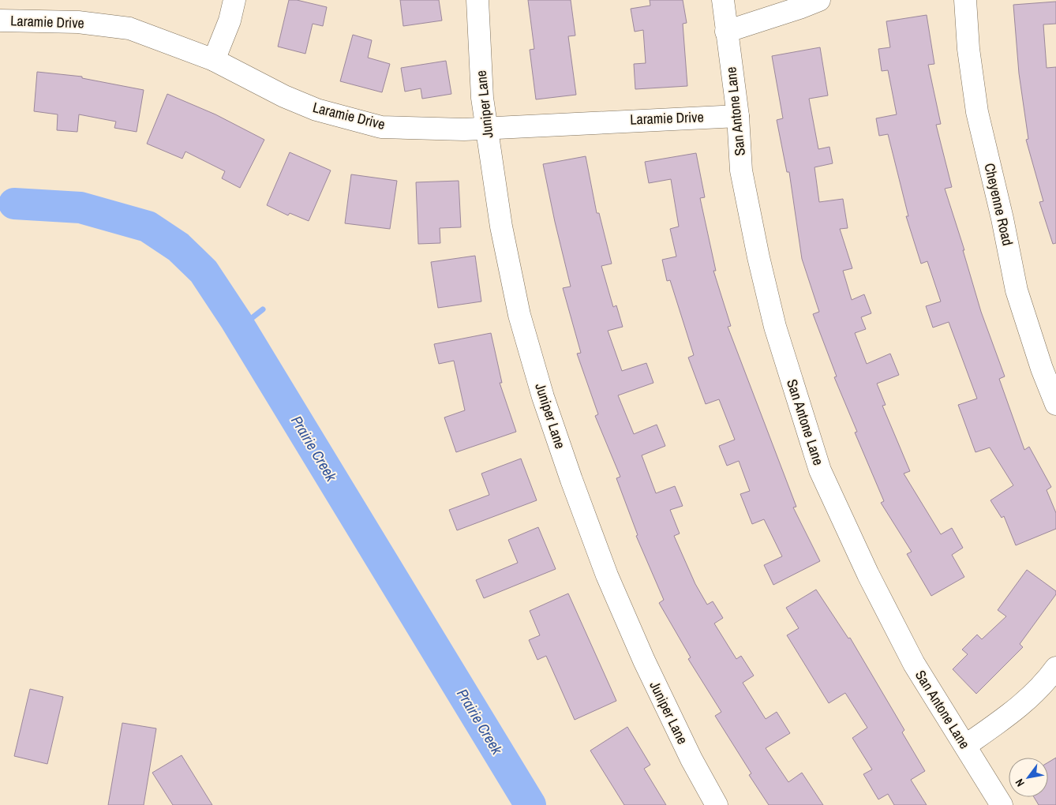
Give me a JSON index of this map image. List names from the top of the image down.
{
  "streets": {
    "street": [
      "Laramie Drive",
      "Juniper Lane",
      "San Antone Lane",
      "Cheyenne Road"
    ]
  },
  "crossings": [
    ["Laramie Drive", "Juniper Lane"],
    ["Laramie Drive", "San Antone Lane"]
  ],
  "water": ["Prairie Creek"],
  "north": "bottom left"
}
